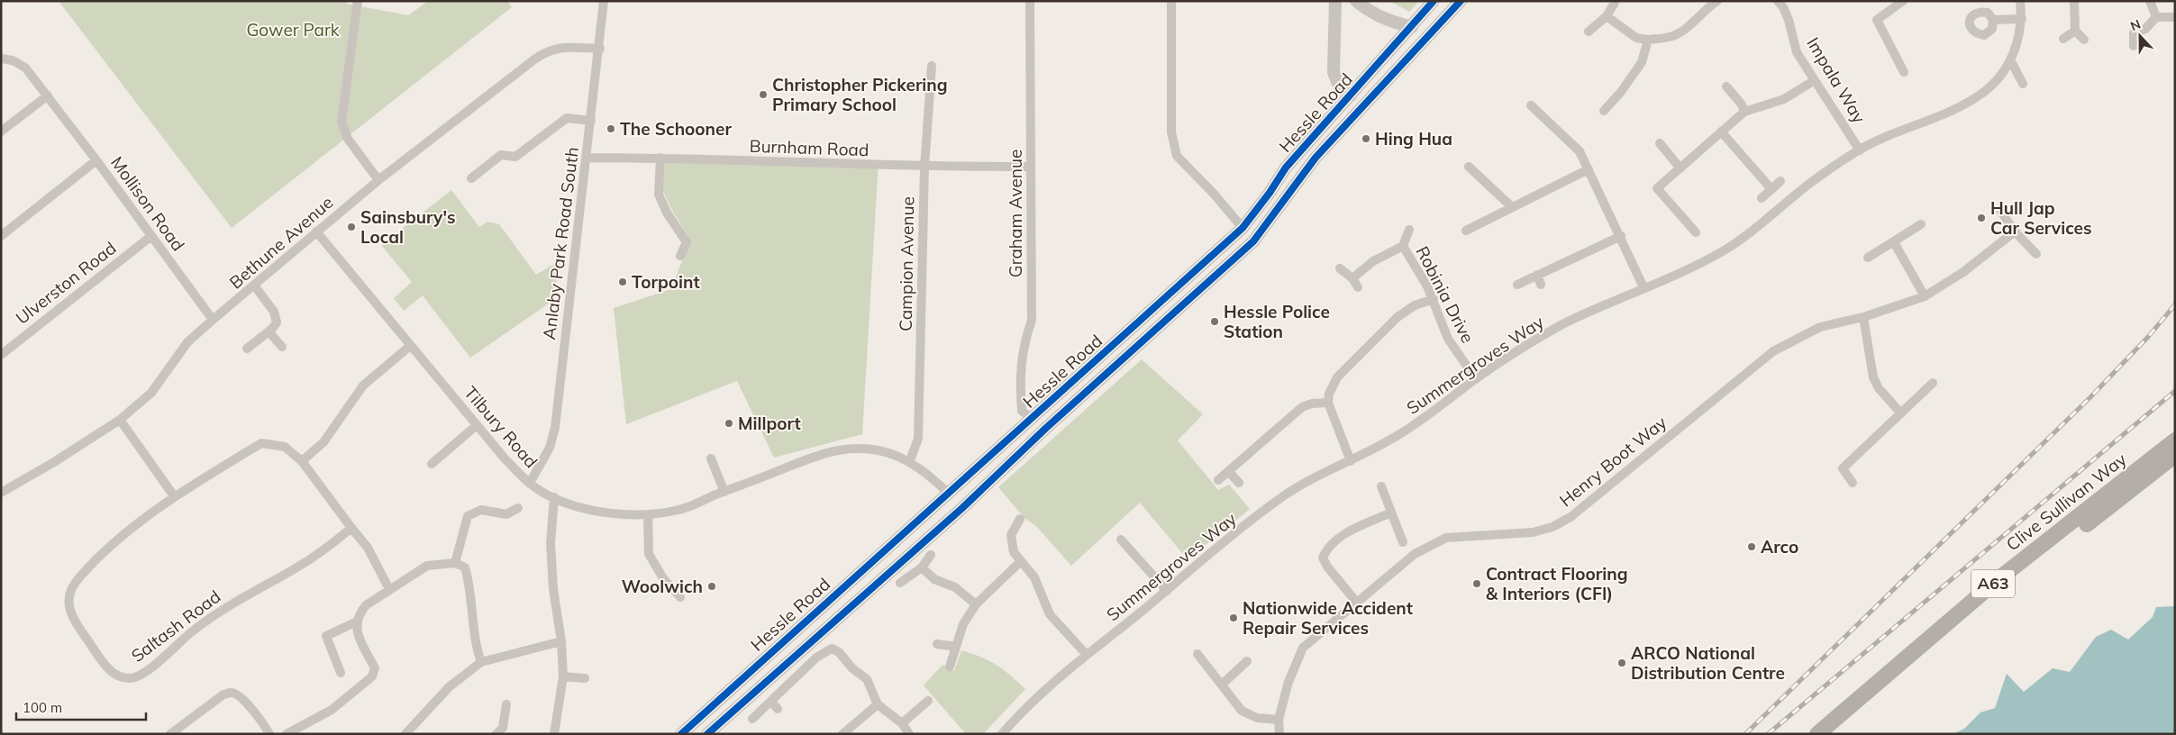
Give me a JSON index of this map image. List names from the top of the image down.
{
  "streets": {
    "highway": ["Clive Sullivan Way", "A63"],
    "street": [
      "Impala Way",
      "Hessle Road",
      "Burnham Road",
      "Mollison Road",
      "Graham Avenue",
      "Bethune Avenue",
      "Anlaby Park Road South",
      "Campion Avenue",
      "Ulverston Road",
      "Robinia Drive",
      "Summergroves Way",
      "Tilbury Road",
      "Henry Boot Way",
      "Saltash Road"
    ]
  },
  "crossings": [
    ["Impala Way", "Summergroves Way"],
    ["Hessle Road", "Graham Avenue"],
    ["Hessle Road", "Tilbury Road"],
    ["Burnham Road", "Graham Avenue"],
    ["Burnham Road", "Anlaby Park Road South"],
    ["Burnham Road", "Campion Avenue"],
    ["Mollison Road", "Bethune Avenue"],
    ["Mollison Road", "Ulverston Road"],
    ["Bethune Avenue", "Anlaby Park Road South"],
    ["Bethune Avenue", "Tilbury Road"],
    ["Anlaby Park Road South", "Tilbury Road"],
    ["Campion Avenue", "Tilbury Road"],
    ["Robinia Drive", "Summergroves Way"]
  ],
  "parks": ["Gower Park"],
  "places": [
    "Christopher Pickering Primary School",
    "The Schooner",
    "Hing Hua",
    "Hull Jap Car Services",
    "Sainsbury's Local",
    "Torpoint",
    "Hessle Police Station",
    "Millport",
    "Arco",
    "Contract Flooring & Interiors (CFI)",
    "Woolwich",
    "Nationwide Accident Repair Services",
    "ARCO National Distribution Centre"
  ],
  "scale_bar": "100 m",
  "north": "top"
}
